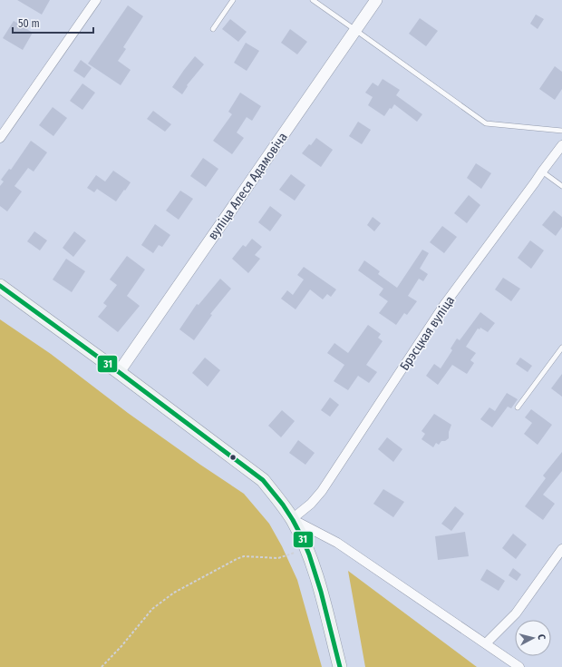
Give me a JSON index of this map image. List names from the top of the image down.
{
  "streets": {
    "street": ["вуліца Алеся Адамовіча", "Брэсцкая вуліца"]
  },
  "lines": ["transit line 31"],
  "scale_bar": "50 m",
  "north": "right"
}
